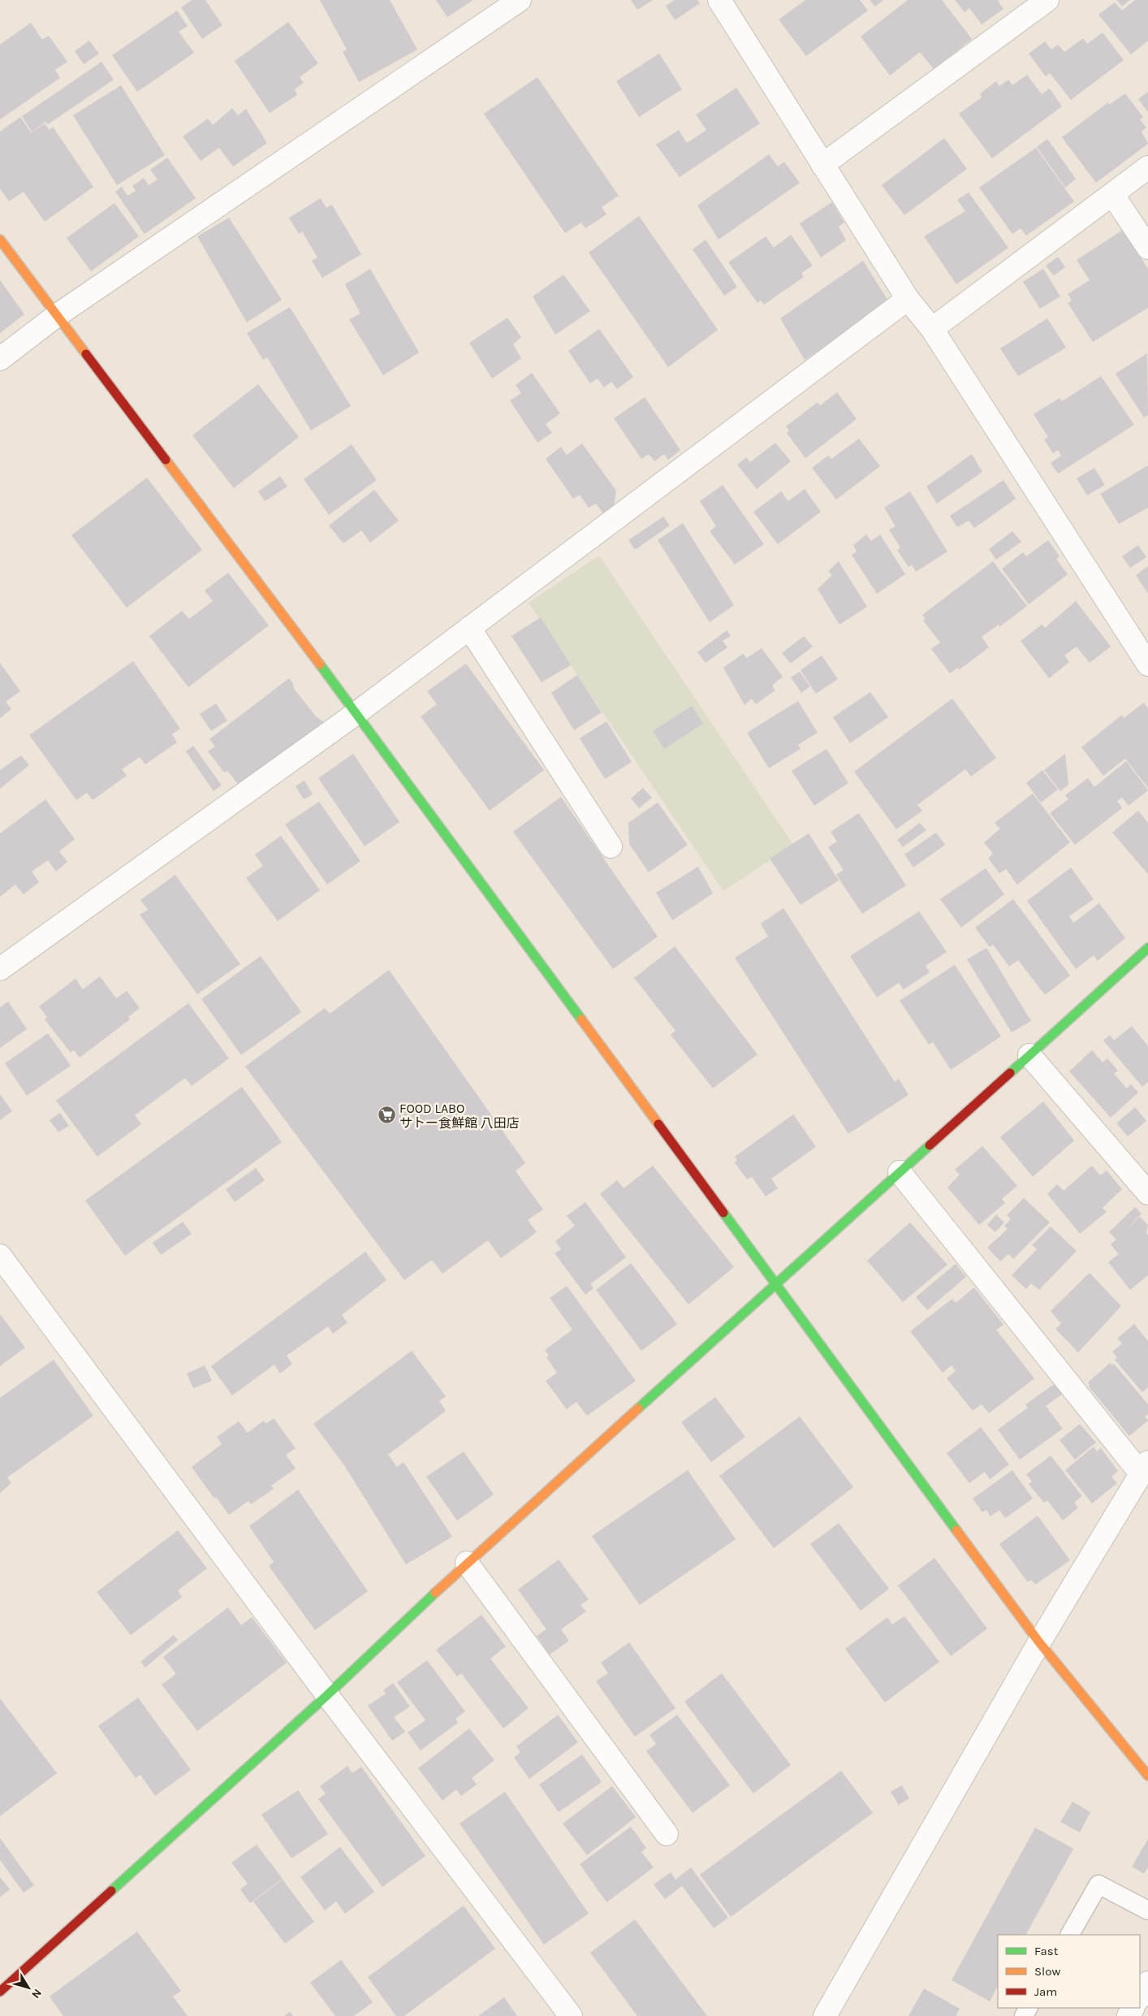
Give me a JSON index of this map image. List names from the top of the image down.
{
  "places": {
    "supermarket": ["FOOD LABO サトー食鮮館 八田店"]
  },
  "legend": ["Fast", "Slow", "Jam"],
  "north": "bottom right"
}
